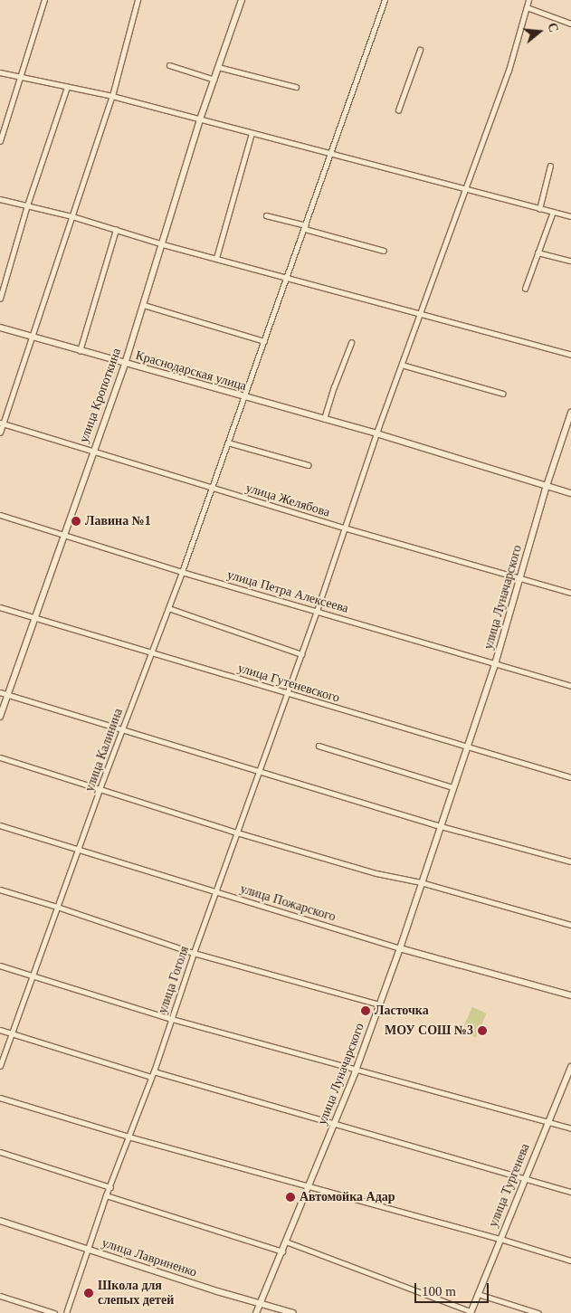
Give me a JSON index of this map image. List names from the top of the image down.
{
  "streets": {
    "main road": [
      "Краснодарская улица",
      "улица Кропоткина",
      "улица Луначарского",
      "улица Тургенева",
      "улица Лавриненко"
    ],
    "street": [
      "улица Желябова",
      "улица Петра Алексеева",
      "улица Гутеневского",
      "улица Калинина",
      "улица Пожарского",
      "улица Гоголя"
    ]
  },
  "crossings": [
    ["Краснодарская улица", "улица Кропоткина"],
    ["Краснодарская улица", "улица Луначарского"],
    ["Краснодарская улица", "улица Калинина"],
    ["Краснодарская улица", "улица Гоголя"],
    ["улица Кропоткина", "улица Желябова"],
    ["улица Кропоткина", "улица Петра Алексеева"],
    ["улица Кропоткина", "улица Гутеневского"],
    ["улица Желябова", "улица Луначарского"],
    ["улица Желябова", "улица Калинина"],
    ["улица Желябова", "улица Гоголя"],
    ["улица Петра Алексеева", "улица Луначарского"],
    ["улица Петра Алексеева", "улица Калинина"],
    ["улица Петра Алексеева", "улица Гоголя"],
    ["улица Луначарского", "улица Гутеневского"],
    ["улица Луначарского", "улица Пожарского"],
    ["улица Луначарского", "улица Лавриненко"],
    ["улица Гутеневского", "улица Калинина"],
    ["улица Гутеневского", "улица Гоголя"],
    ["улица Калинина", "улица Пожарского"],
    ["улица Пожарского", "улица Гоголя"],
    ["улица Гоголя", "улица Лавриненко"]
  ],
  "places": [
    "Лавина №1",
    "Ласточка",
    "МОУ СОШ №3",
    "Автомойка Адар",
    "Школа для слепых детей"
  ],
  "scale_bar": "100 m",
  "north": "right"
}
